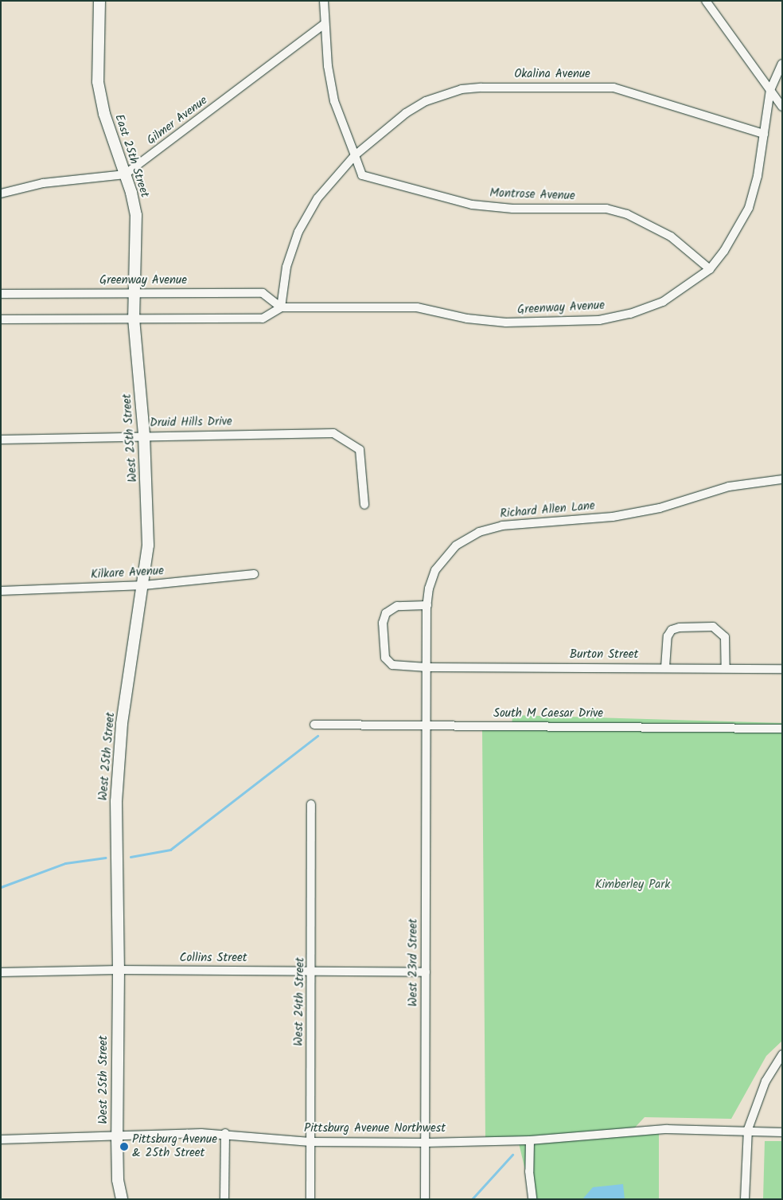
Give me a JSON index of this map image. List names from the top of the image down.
{
  "streets": {
    "street": [
      "Okalina Avenue",
      "Gilmer Avenue",
      "East 25th Street",
      "Montrose Avenue",
      "Greenway Avenue",
      "Druid Hills Drive",
      "West 25th Street",
      "Richard Allen Lane",
      "Kilkare Avenue",
      "Burton Street",
      "South M Caesar Drive",
      "Collins Street",
      "West 23rd Street",
      "West 24th Street",
      "Pittsburg Avenue Northwest"
    ]
  },
  "crossings": [
    ["Okalina Avenue", "Montrose Avenue"],
    ["Okalina Avenue", "Greenway Avenue"],
    ["Gilmer Avenue", "East 25th Street"],
    ["East 25th Street", "Greenway Avenue"],
    ["East 25th Street", "West 25th Street"],
    ["Montrose Avenue", "Greenway Avenue"],
    ["Druid Hills Drive", "West 25th Street"],
    ["West 25th Street", "Kilkare Avenue"],
    ["West 25th Street", "Collins Street"],
    ["West 25th Street", "Pittsburg Avenue Northwest"],
    ["Richard Allen Lane", "Burton Street"],
    ["Richard Allen Lane", "South M Caesar Drive"],
    ["Richard Allen Lane", "West 23rd Street"],
    ["South M Caesar Drive", "West 23rd Street"],
    ["Collins Street", "West 23rd Street"],
    ["Collins Street", "West 24th Street"],
    ["West 23rd Street", "Pittsburg Avenue Northwest"],
    ["West 24th Street", "Pittsburg Avenue Northwest"]
  ],
  "parks": ["Kimberley Park"],
  "places": ["Pittsburg Avenue & 25th Street"]
}
